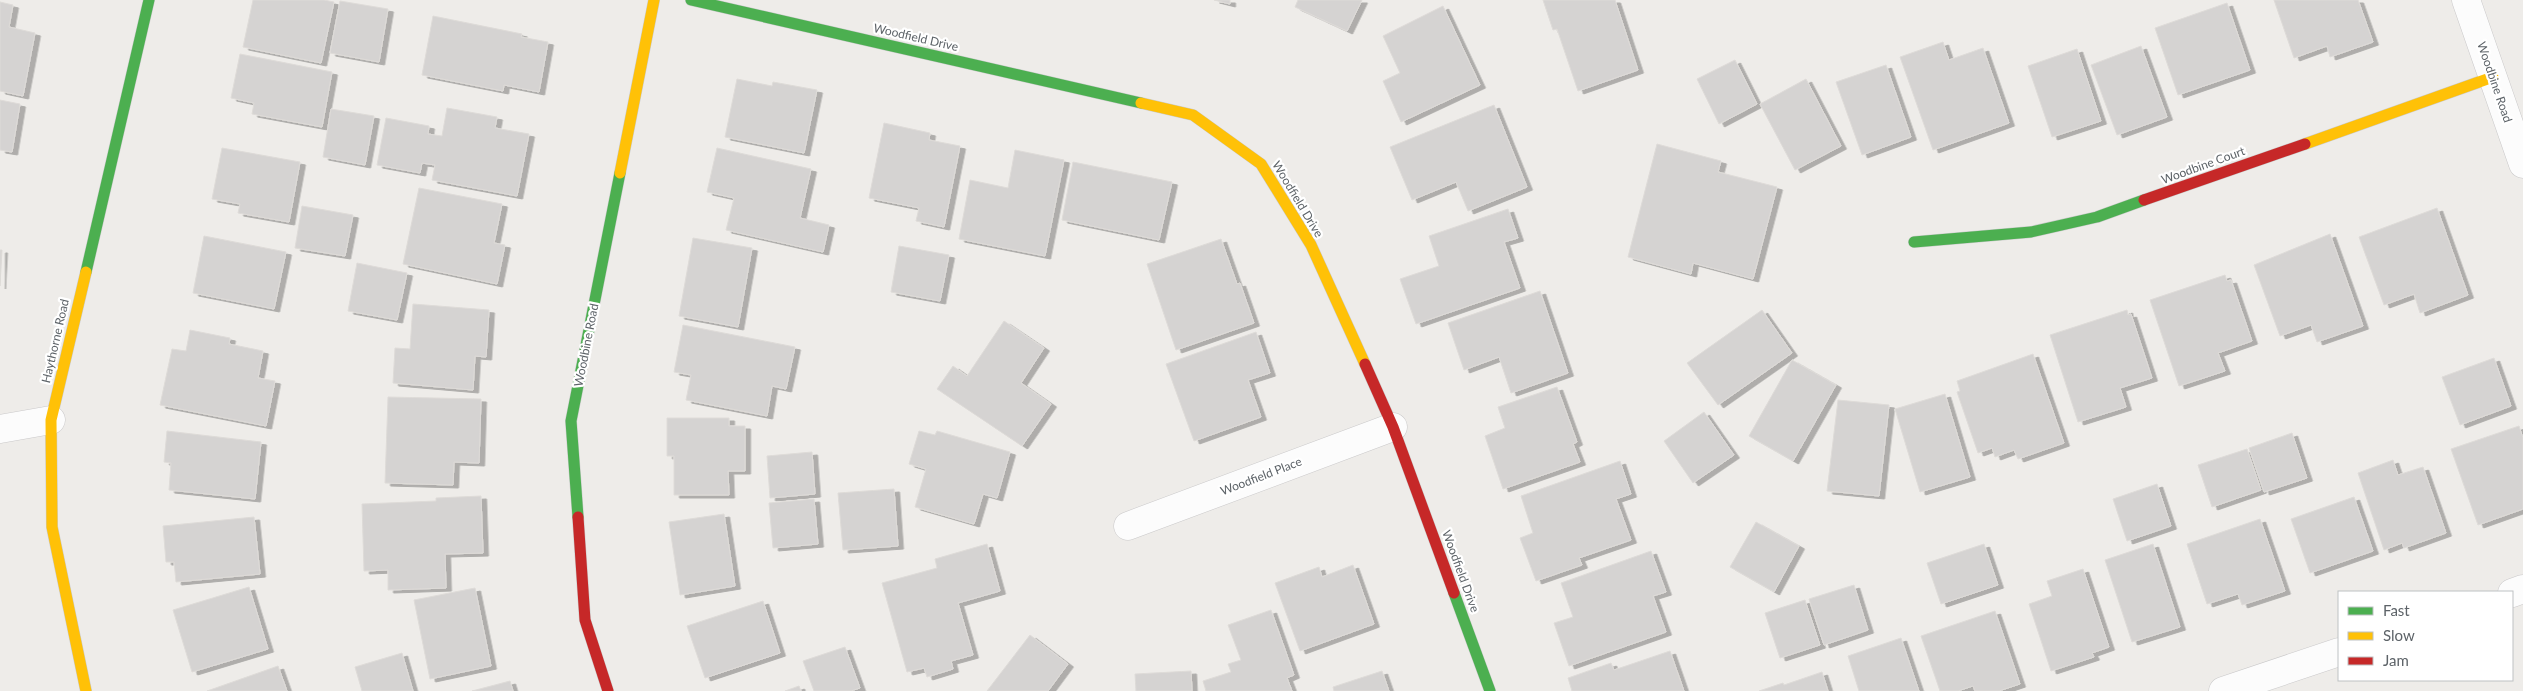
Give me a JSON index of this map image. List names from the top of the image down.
{
  "streets": {
    "street": [
      "Woodfield Drive",
      "Woodbine Road",
      "Woodbine Court",
      "Haythorne Road",
      "Woodfield Place"
    ]
  },
  "crossings": [
    ["Woodfield Drive", "Woodfield Place"],
    ["Woodbine Road", "Woodbine Court"]
  ],
  "legend": ["Fast", "Slow", "Jam"]
}
